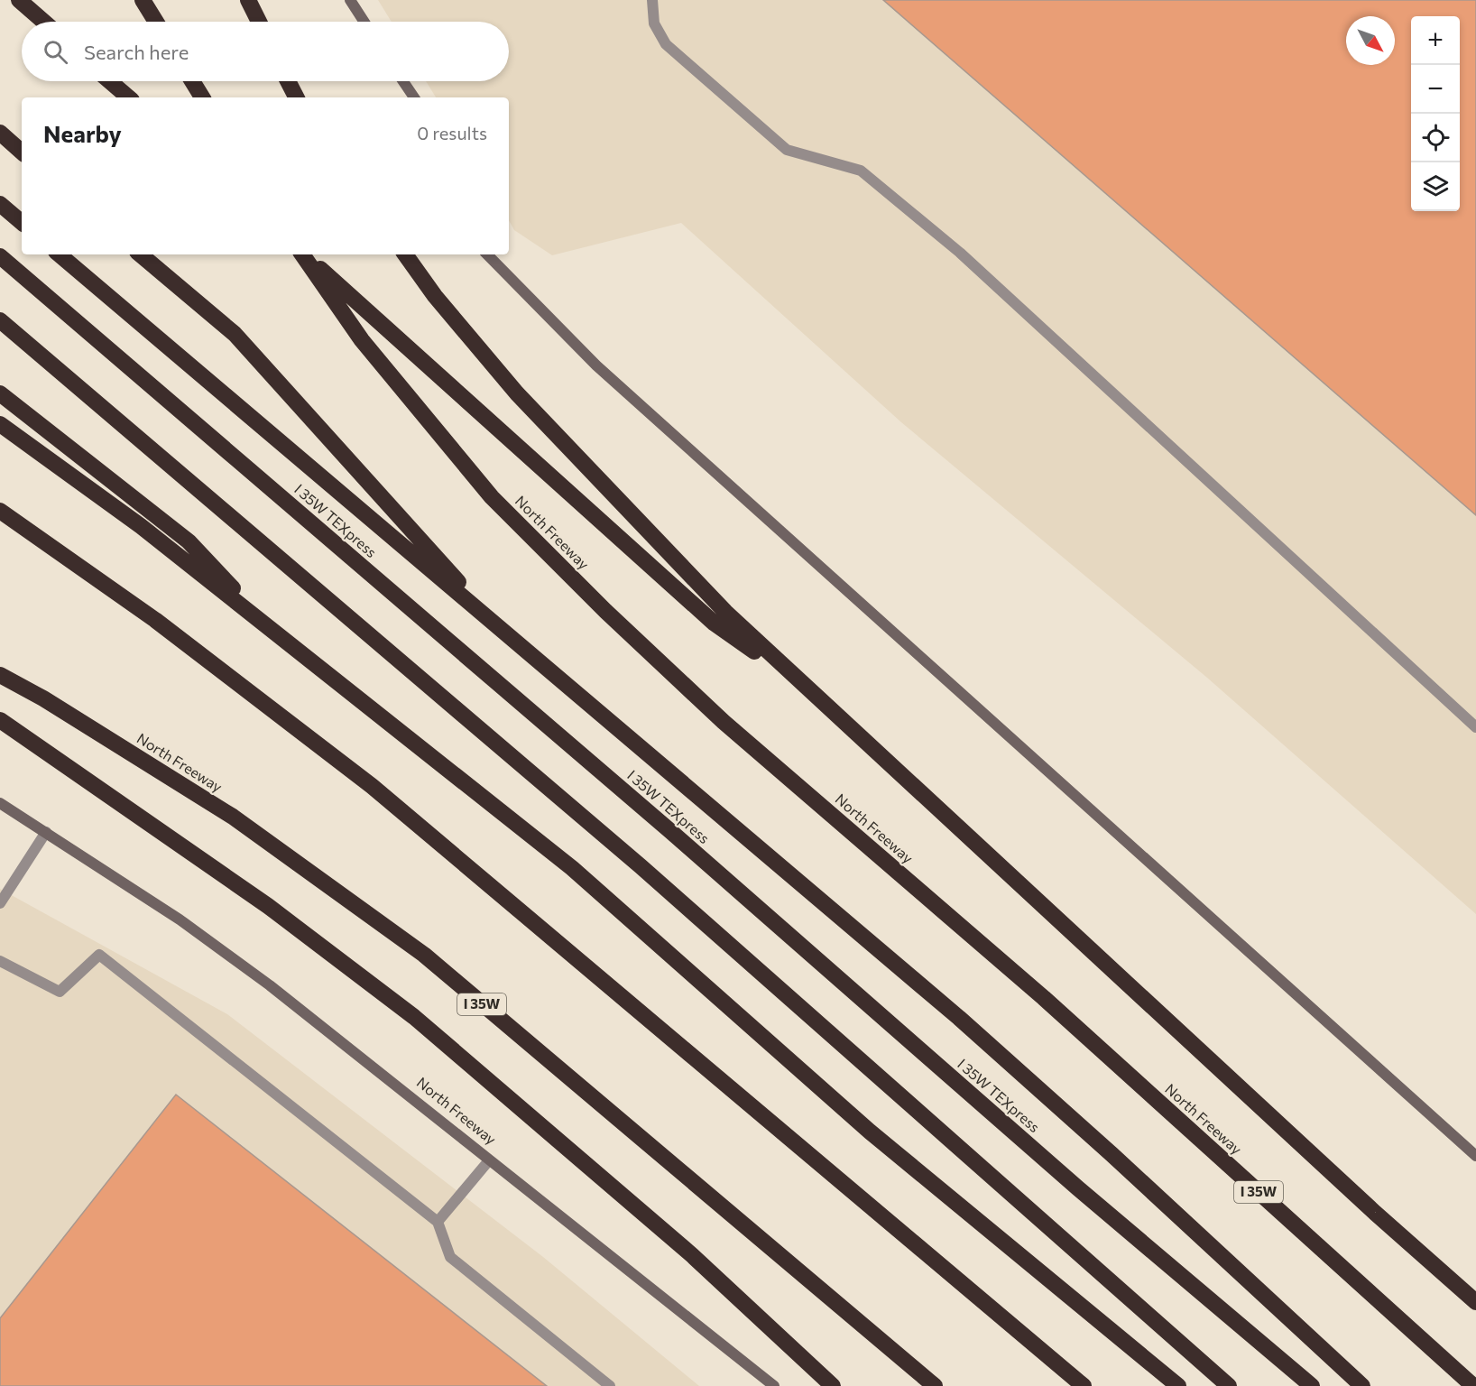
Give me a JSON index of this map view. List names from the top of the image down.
{
  "streets": {
    "highway": ["I 35W TEXpress", "North Freeway", "I 35W"]
  },
  "north": "bottom right",
  "page": {
    "map_buttons": ["+", "−"],
    "search": "Search here",
    "heading": ["Nearby", "0 results"]
  }
}
